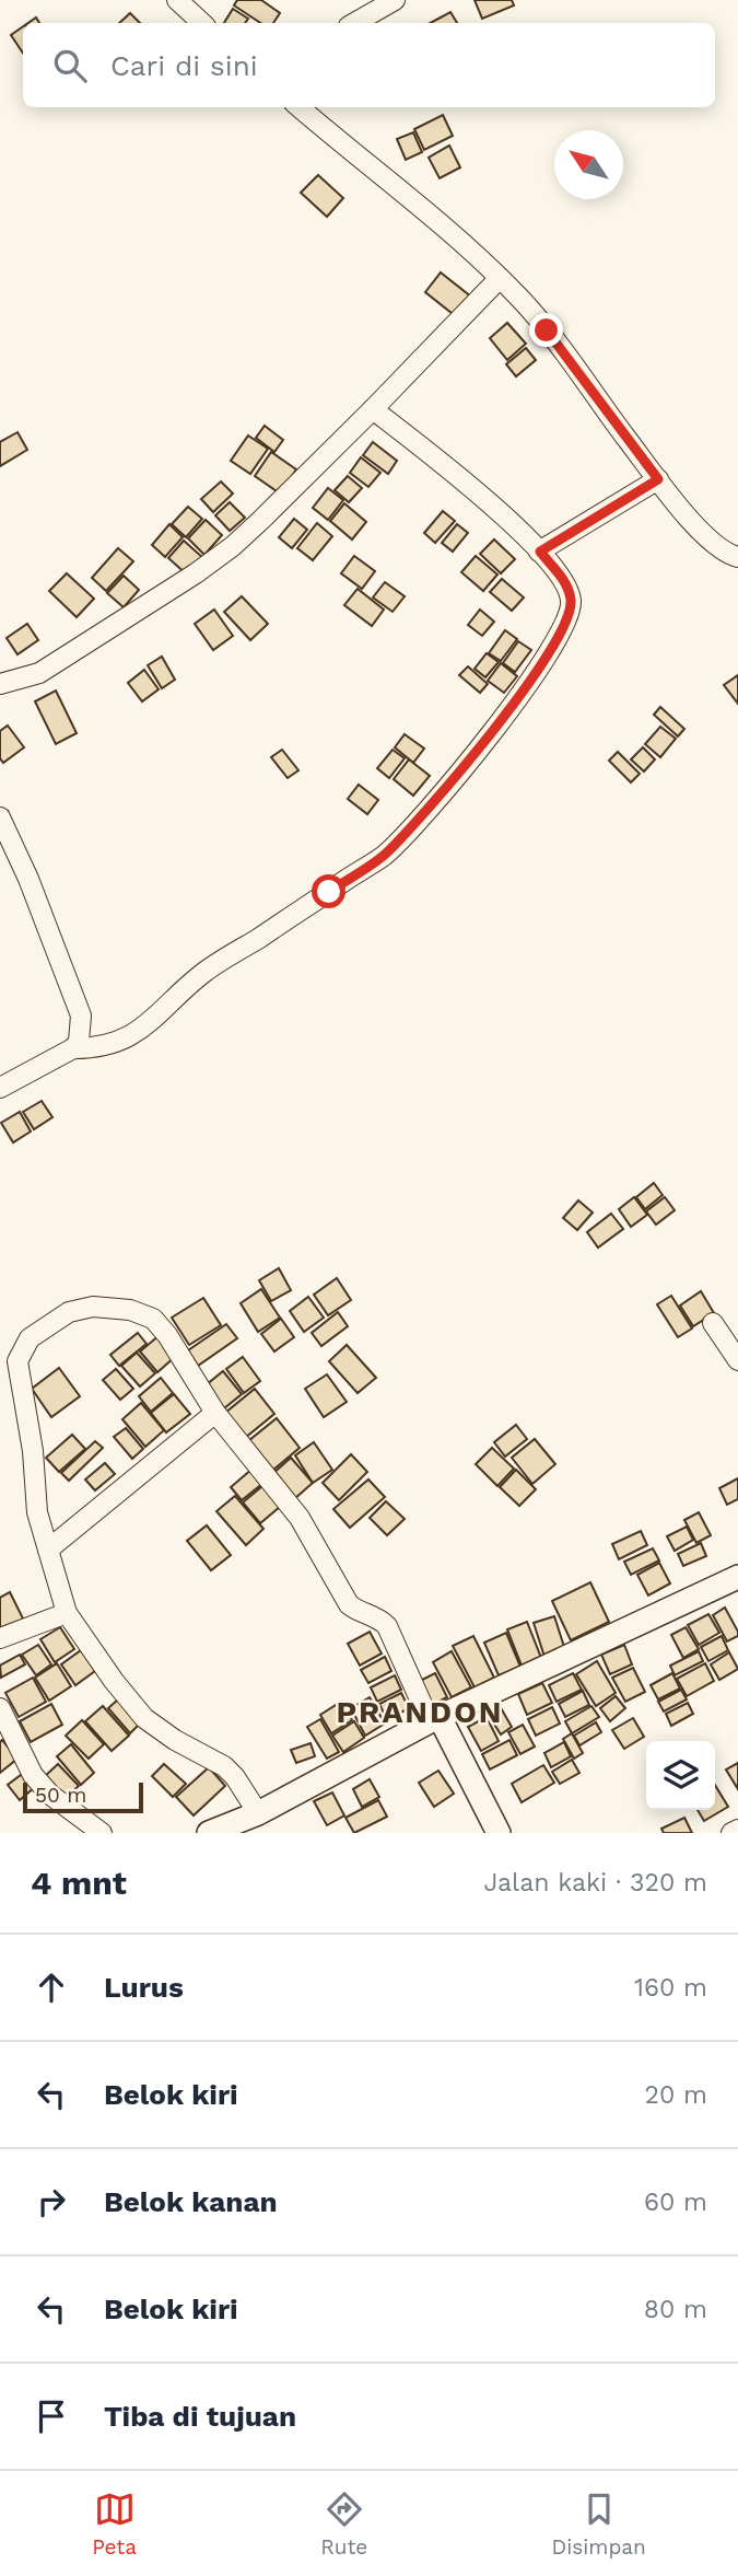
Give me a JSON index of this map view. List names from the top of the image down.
{
  "districts": ["PRANDON"],
  "scale_bar": "50 m",
  "north": "top left",
  "page": {
    "search": "Cari di sini",
    "scale": "50 m",
    "heading": ["4 mnt", "Jalan kaki · 320 m"],
    "list": [
      ["Lurus", "160 m"],
      ["Belok kiri", "20 m"],
      ["Belok kanan", "60 m"],
      ["Belok kiri", "80 m"],
      "Tiba di tujuan"
    ],
    "nav": ["Peta", "Rute", "Disimpan"]
  }
}
